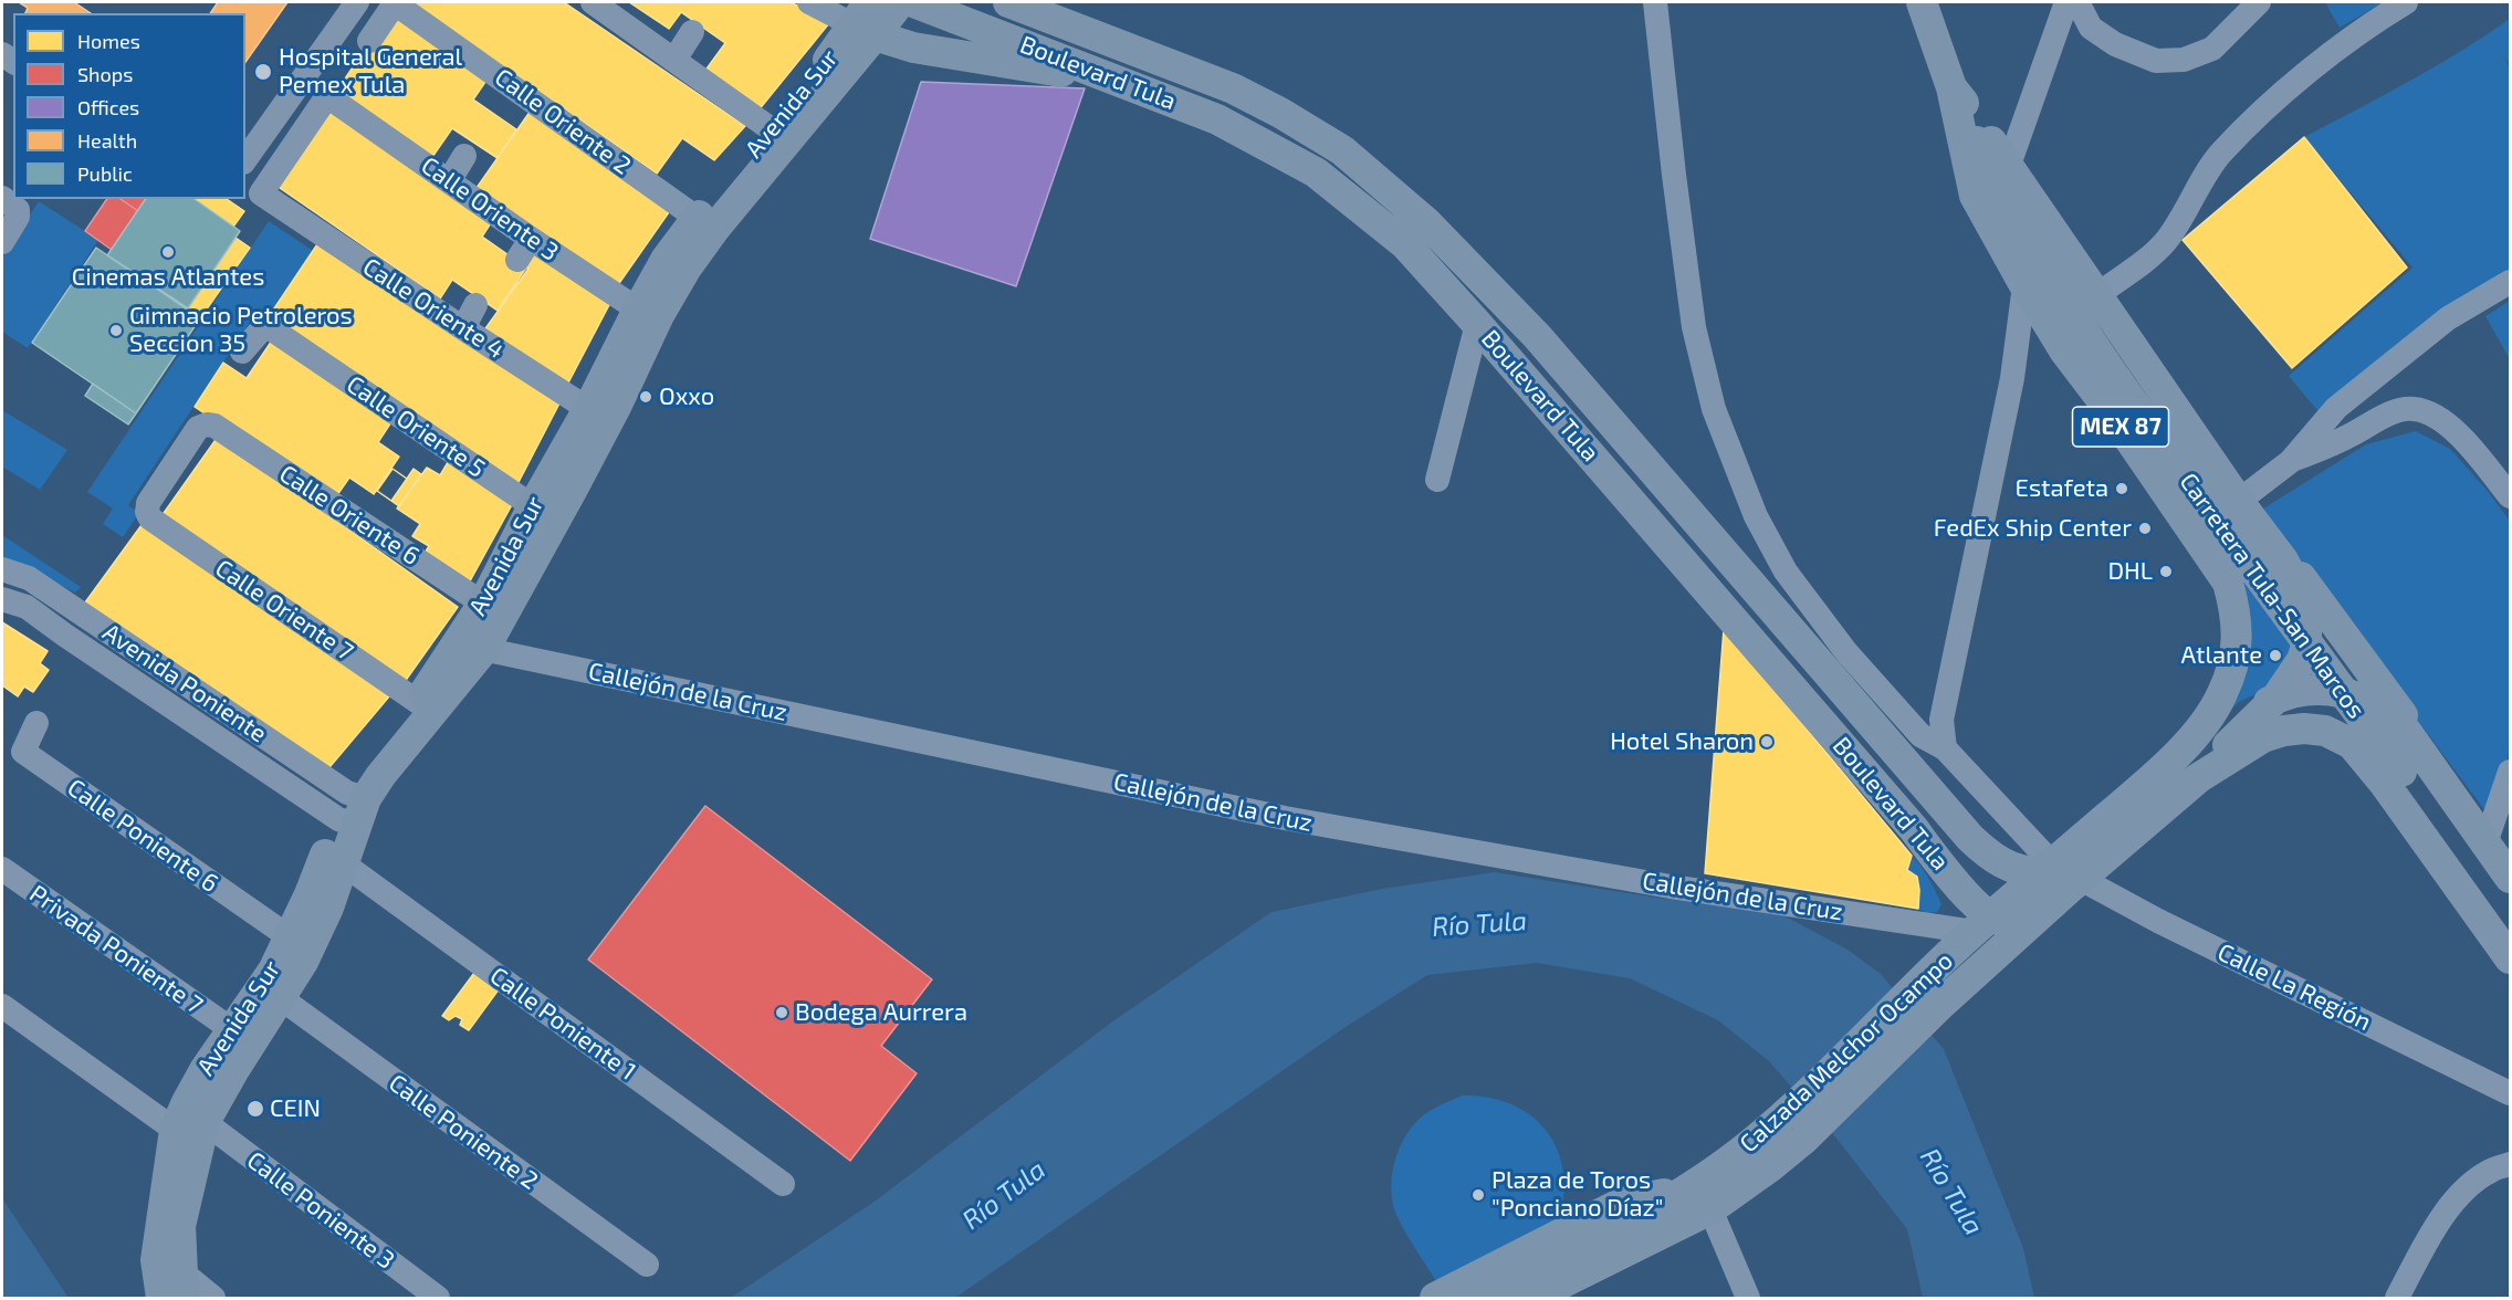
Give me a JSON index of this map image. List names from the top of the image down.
{
  "streets": {
    "main road": [
      "Boulevard Tula",
      "Avenida Sur",
      "MEX 87",
      "Carretera Tula-San Marcos",
      "Calzada Melchor Ocampo"
    ],
    "street": [
      "Calle Oriente 2",
      "Calle Oriente 3",
      "Calle Oriente 4",
      "Calle Oriente 5",
      "Calle Oriente 6",
      "Calle Oriente 7",
      "Avenida Poniente",
      "Callejón de la Cruz",
      "Calle Poniente 6",
      "Privada Poniente 7",
      "Calle La Región",
      "Calle Poniente 1",
      "Calle Poniente 2",
      "Calle Poniente 3"
    ]
  },
  "crossings": [
    ["Boulevard Tula", "Callejón de la Cruz"],
    ["Boulevard Tula", "Calle La Región"],
    ["Boulevard Tula", "Calzada Melchor Ocampo"],
    ["Avenida Sur", "Calle Oriente 2"],
    ["Avenida Sur", "Calle Oriente 3"],
    ["Avenida Sur", "Calle Oriente 4"],
    ["Avenida Sur", "Calle Oriente 5"],
    ["Avenida Sur", "Calle Oriente 6"],
    ["Avenida Sur", "Calle Oriente 7"],
    ["Avenida Sur", "Avenida Poniente"],
    ["Avenida Sur", "Callejón de la Cruz"],
    ["Avenida Sur", "Calle Poniente 6"],
    ["Avenida Sur", "Privada Poniente 7"],
    ["Avenida Sur", "Calle Poniente 1"],
    ["Avenida Sur", "Calle Poniente 2"],
    ["Avenida Sur", "Calle Poniente 3"],
    ["Calle Oriente 3", "Calle Oriente 4"],
    ["MEX 87", "Carretera Tula-San Marcos"],
    ["MEX 87", "Calzada Melchor Ocampo"],
    ["Calle Oriente 6", "Calle Oriente 7"],
    ["Callejón de la Cruz", "Calzada Melchor Ocampo"],
    ["Calle La Región", "Calzada Melchor Ocampo"]
  ],
  "water": ["Río Tula"],
  "places": [
    "Hospital General Pemex Tula",
    "Cinemas Atlantes",
    "Gimnacio Petroleros Seccion 35",
    "Oxxo",
    "Estafeta",
    "FedEx Ship Center",
    "DHL",
    "Atlante",
    "Hotel Sharon",
    "Bodega Aurrera",
    "CEIN",
    "Plaza de Toros \"Ponciano Díaz\""
  ],
  "legend": [
    "Homes",
    "Shops",
    "Offices",
    "Health",
    "Public"
  ]
}
